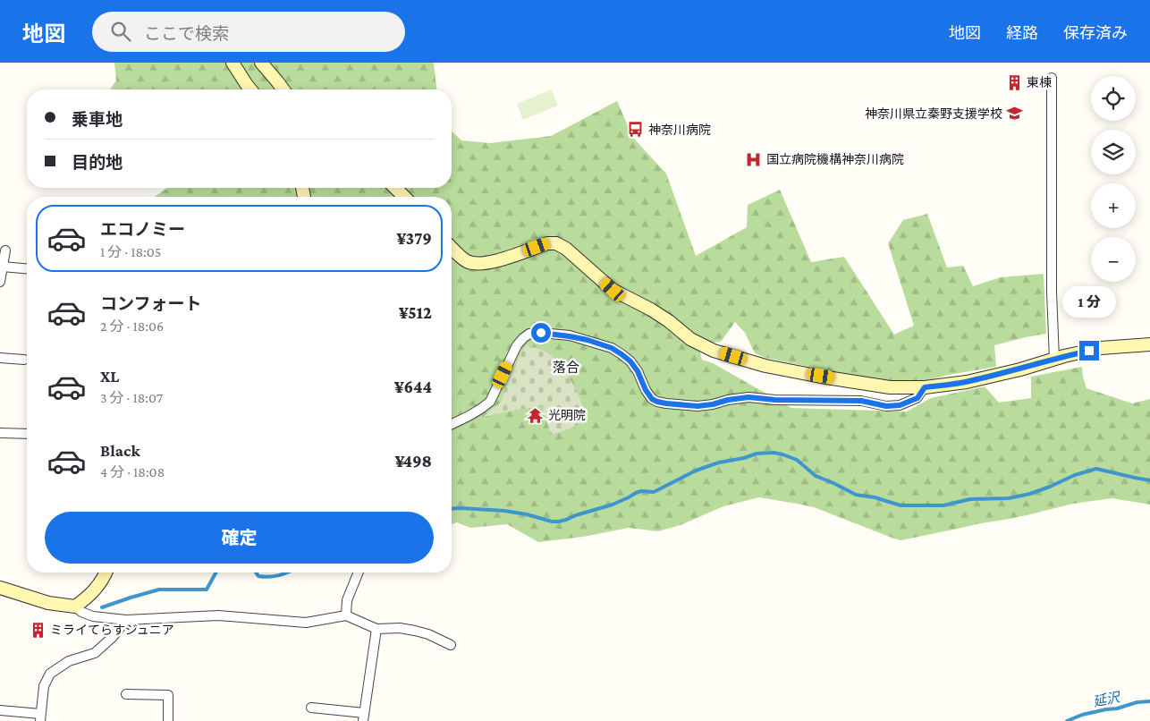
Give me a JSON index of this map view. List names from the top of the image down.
{
  "districts": ["落合"],
  "water": ["延沢"],
  "places": {
    "building": ["東棟", "ミライてらすジュニア"],
    "school or university": ["神奈川県立秦野支援学校"],
    "bus stop": ["神奈川病院"],
    "hospital": ["国立病院機構神奈川病院"],
    "temple": ["光明院"]
  },
  "page": {
    "header": "地図",
    "search": "ここで検索",
    "nav": ["地図", "経路", "保存済み"],
    "map_buttons": ["+", "−"],
    "banner": ["乗車地", "目的地"],
    "list": [
      {
        "name": "エコノミー",
        "note": "1 分 · 18:05",
        "value": "¥379"
      },
      {
        "name": "コンフォート",
        "note": "2 分 · 18:06",
        "value": "¥512"
      },
      {
        "name": "XL",
        "note": "3 分 · 18:07",
        "value": "¥644"
      },
      {
        "name": "Black",
        "note": "4 分 · 18:08",
        "value": "¥498"
      }
    ],
    "bubble": "1 分",
    "buttons": "確定"
  }
}
